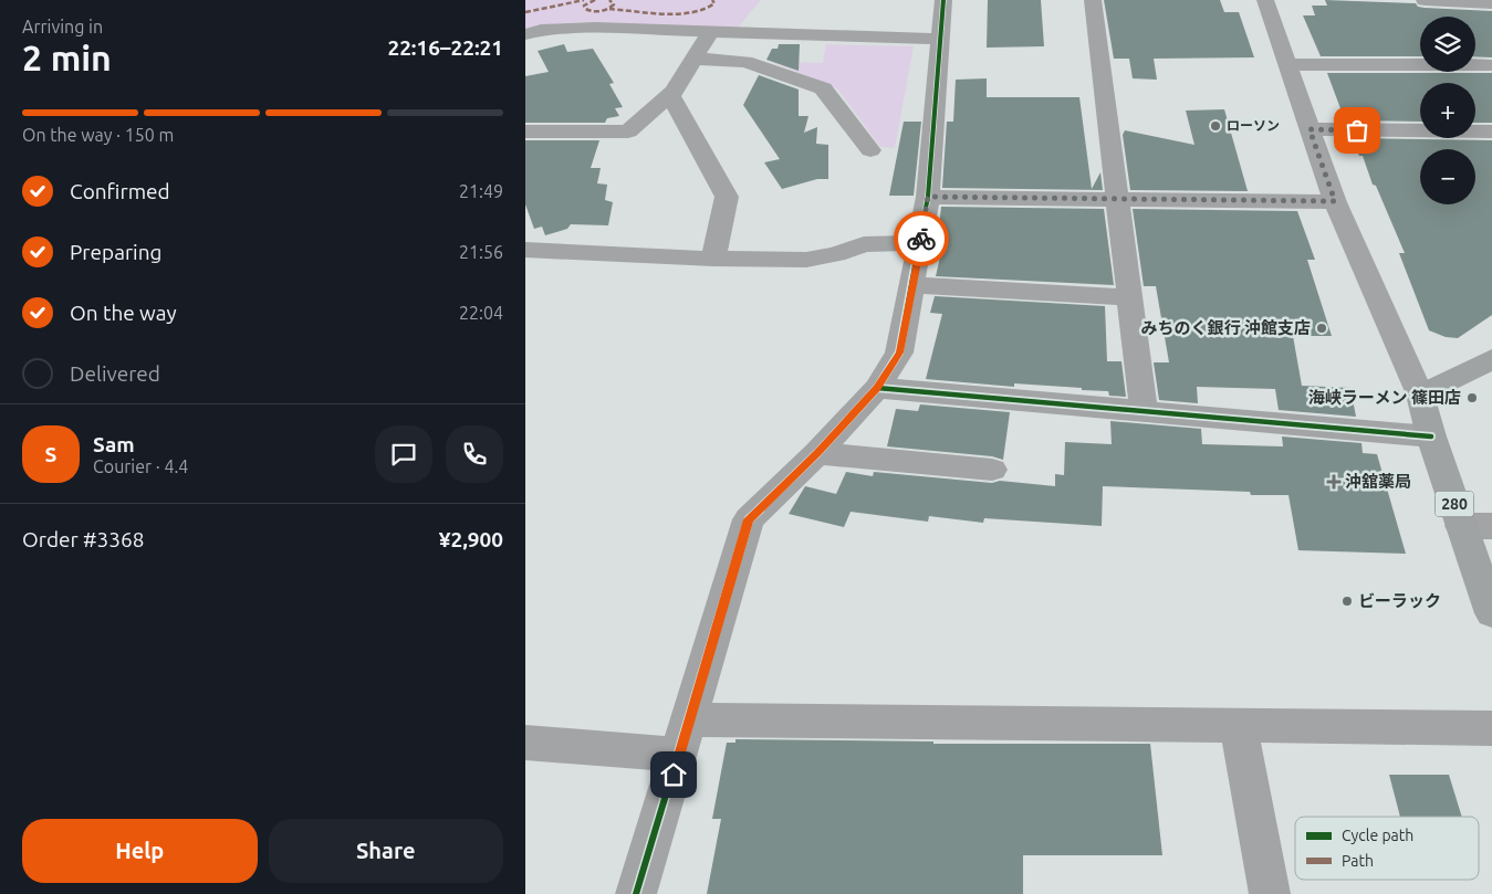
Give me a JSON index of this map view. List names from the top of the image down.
{
  "streets": {
    "highway": ["280"]
  },
  "places": {
    "other": [
      "ローソン",
      "みちのく銀行 沖館支店",
      "海峡ラーメン 篠田店",
      "ビーラック"
    ],
    "health": ["沖舘薬局"]
  },
  "legend": ["Cycle path", "Path"],
  "page": {
    "heading": ["2 min", "Arriving in", "22:16–22:21"],
    "panel": [
      "Sam",
      "Courier · 4.4",
      "Order #3368",
      "¥2,900"
    ],
    "map_buttons": ["+", "−"],
    "bar": "On the way · 150 m",
    "list": [
      ["Confirmed", "21:49"],
      ["Preparing", "21:56"],
      ["On the way", "22:04"],
      "Delivered"
    ],
    "round": "S",
    "buttons": ["Help", "Share"]
  }
}
